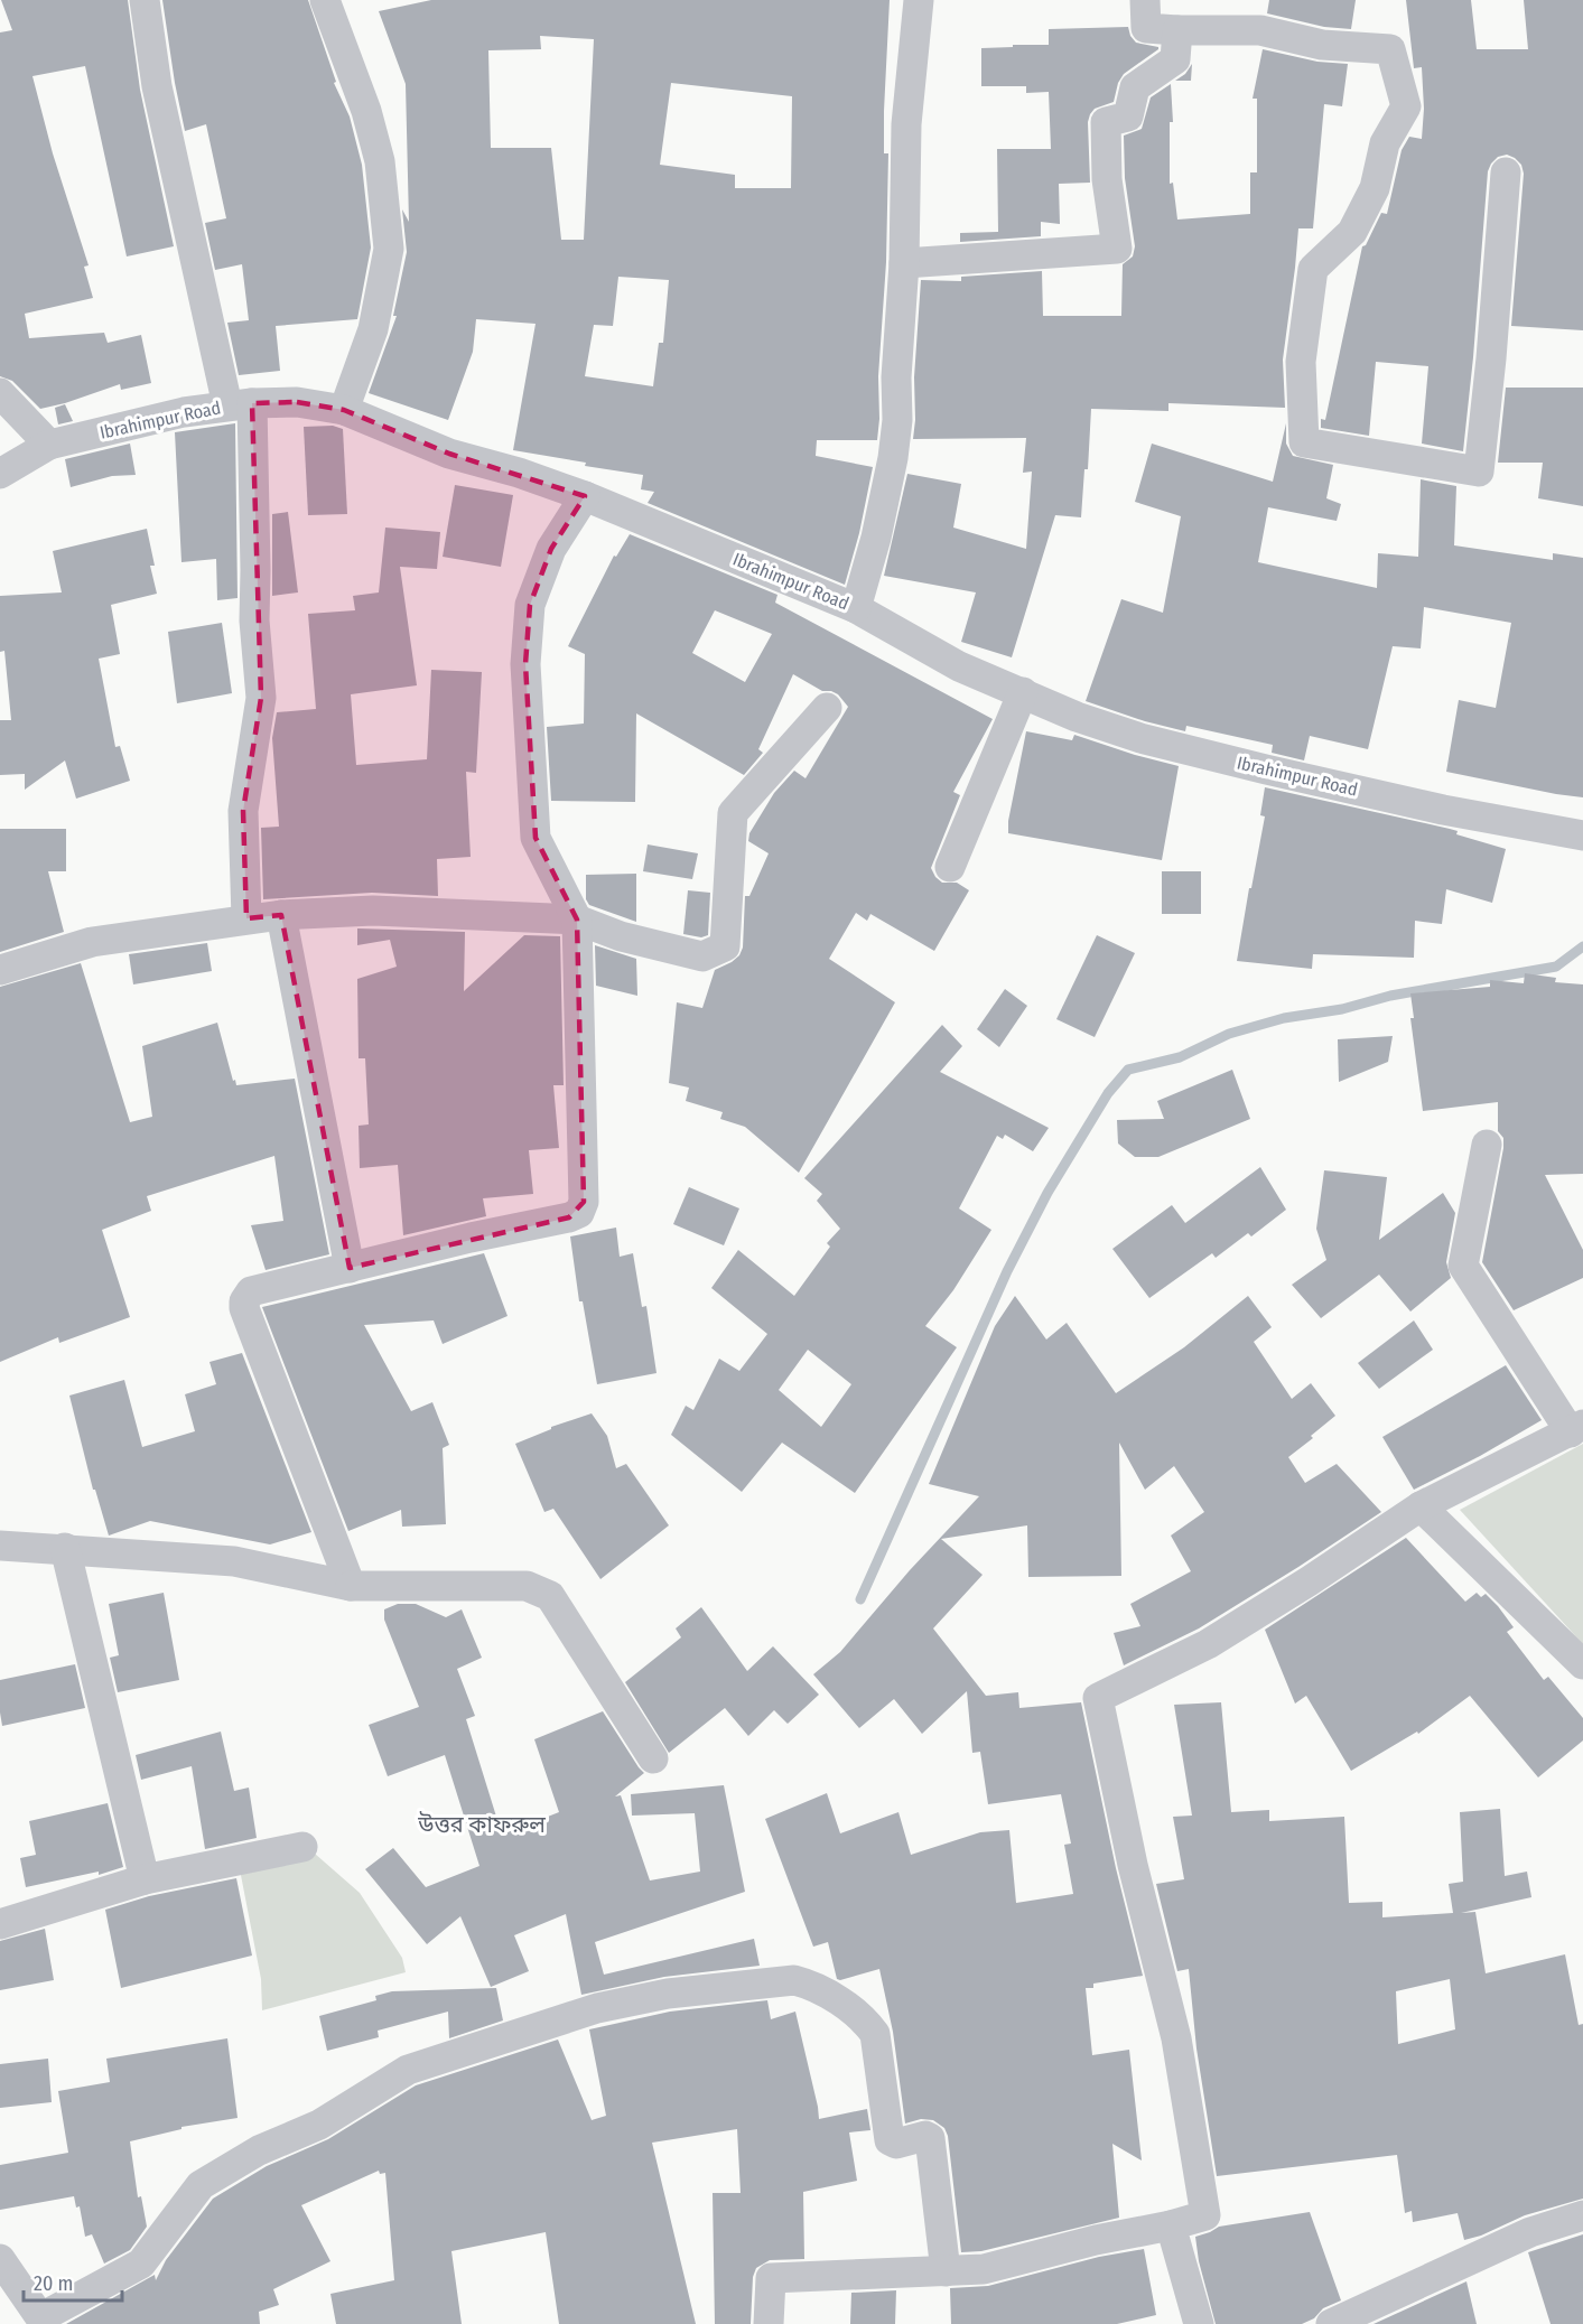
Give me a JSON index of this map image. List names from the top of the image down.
{
  "streets": {
    "street": ["Ibrahimpur Road"]
  },
  "districts": ["উত্তর কাফরুল"],
  "scale_bar": "20 m"
}
